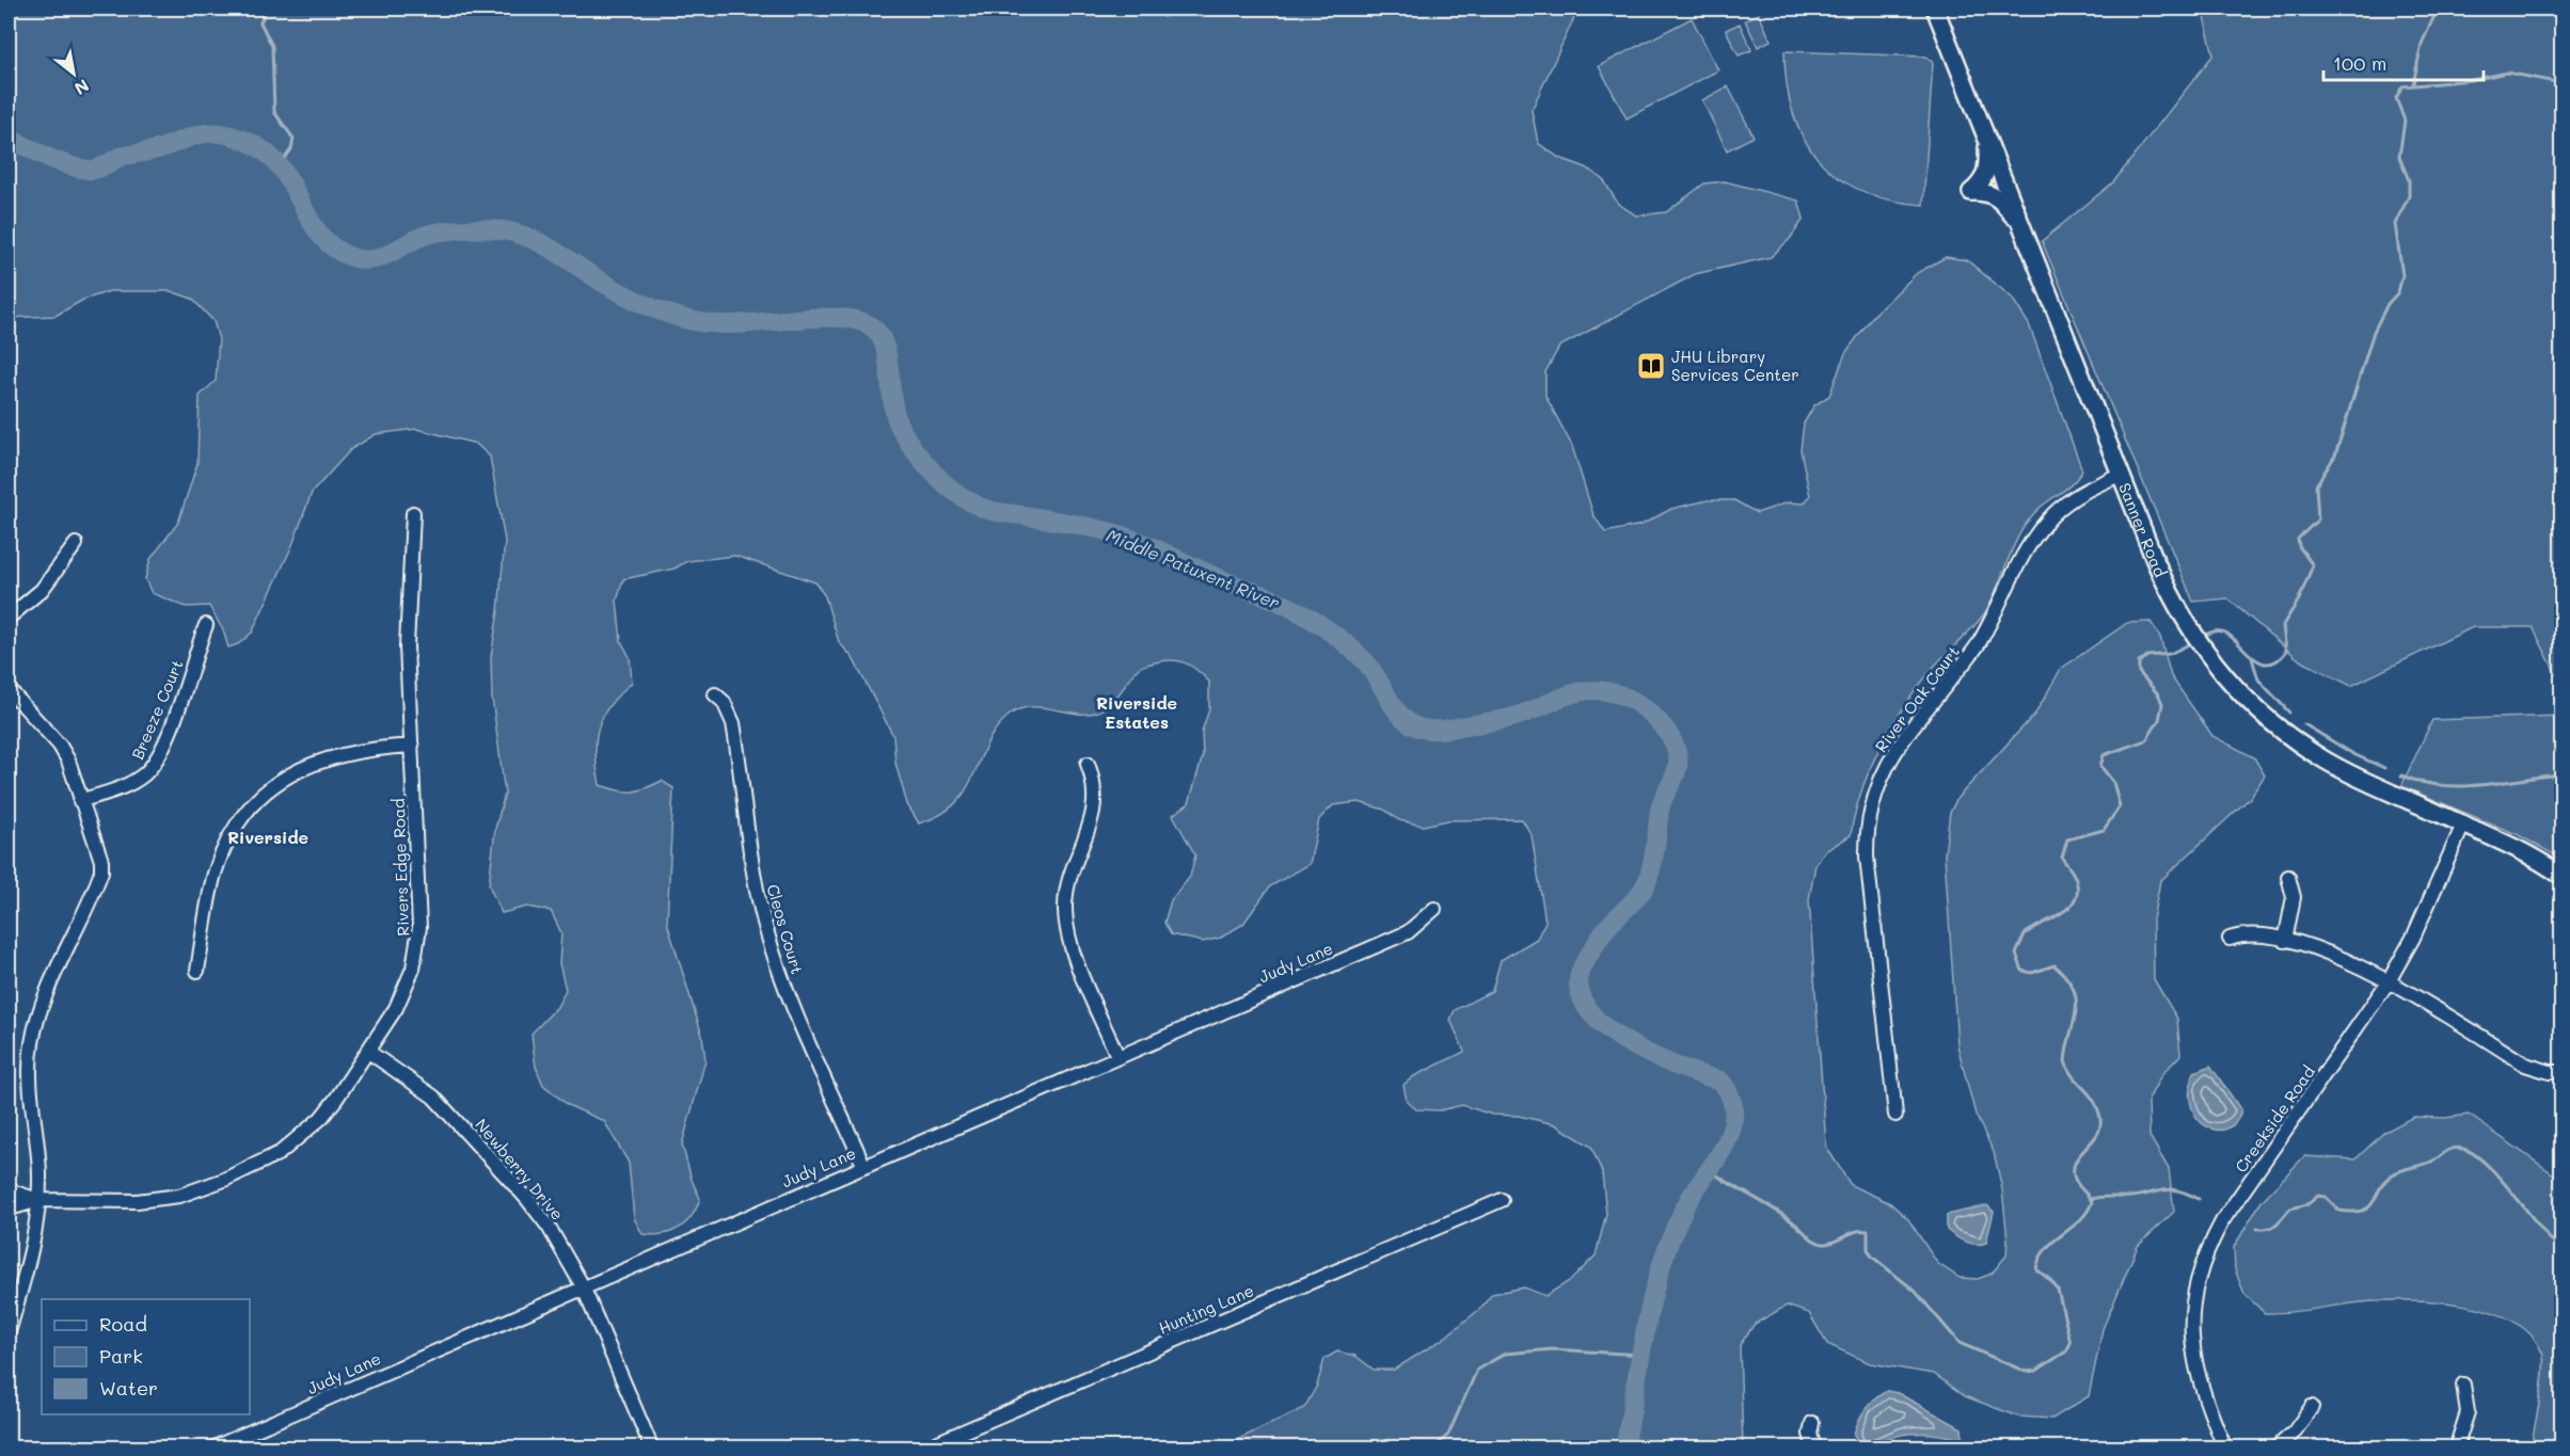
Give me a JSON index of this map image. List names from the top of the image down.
{
  "streets": {
    "main road": ["Sanner Road"],
    "street": [
      "River Oak Court",
      "Breeze Court",
      "Rivers Edge Road",
      "Cleos Court",
      "Judy Lane",
      "Creekside Road",
      "Newberry Drive",
      "Hunting Lane"
    ]
  },
  "crossings": [
    ["Sanner Road", "River Oak Court"],
    ["Sanner Road", "Creekside Road"],
    ["Rivers Edge Road", "Newberry Drive"],
    ["Cleos Court", "Judy Lane"],
    ["Judy Lane", "Newberry Drive"]
  ],
  "districts": ["Riverside Estates", "Riverside"],
  "water": ["Middle Patuxent River"],
  "places": {
    "library": ["JHU Library Services Center"]
  },
  "legend": ["Road", "Park", "Water"],
  "scale_bar": "100 m",
  "north": "bottom right"
}
